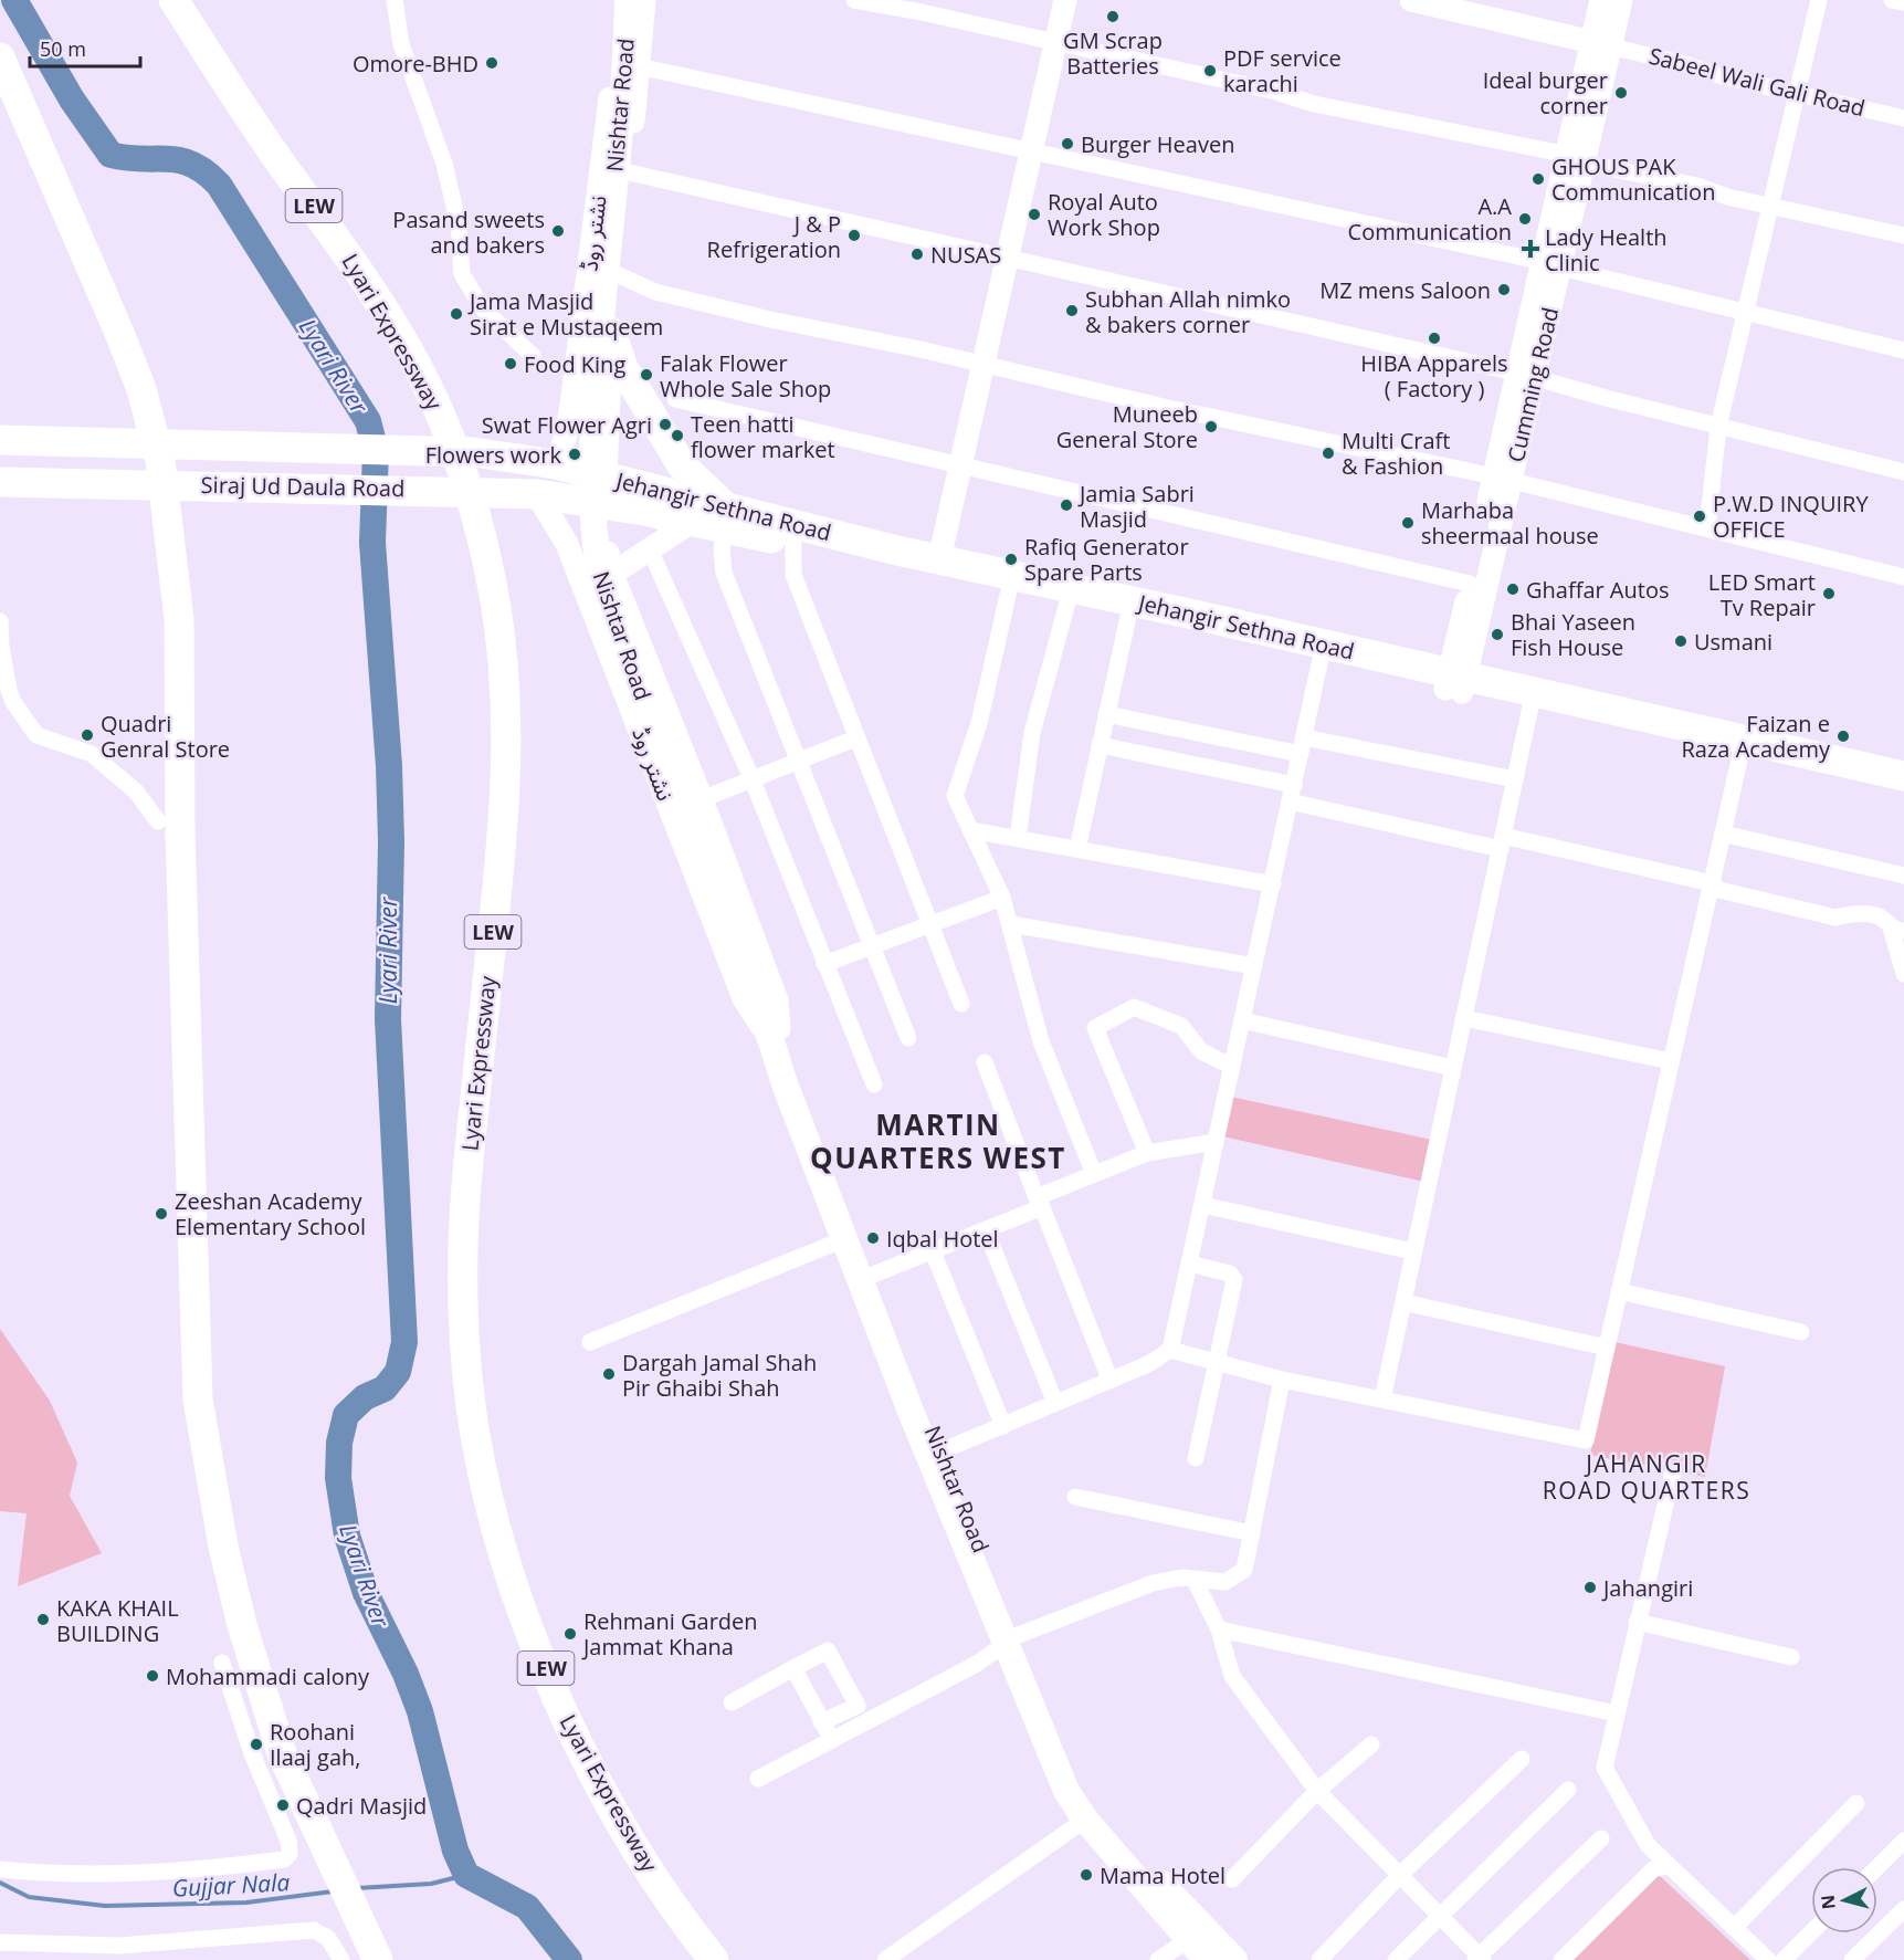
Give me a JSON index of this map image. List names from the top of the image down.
{
  "streets": {
    "highway": [
      "LEW",
      "Lyari Expressway",
      "Siraj Ud Daula Road",
      "Jehangir Sethna Road"
    ],
    "main road": ["Nishtar Road"],
    "street": ["Sabeel Wali Gali Road", "نشتر روڈ", "Cumming Road"]
  },
  "crossings": [
    ["Sabeel Wali Gali Road", "Cumming Road"],
    ["Nishtar Road", "نشتر روڈ"],
    ["نشتر روڈ", "Jehangir Sethna Road"],
    ["Cumming Road", "Jehangir Sethna Road"],
    ["Siraj Ud Daula Road", "Jehangir Sethna Road"]
  ],
  "districts": ["MARTIN QUARTERS WEST", "JAHANGIR ROAD QUARTERS"],
  "water": ["Lyari River", "Gujjar Nala"],
  "places": {
    "other": [
      "GM Scrap Batteries",
      "Omore-BHD",
      "PDF service karachi",
      "Ideal burger corner",
      "Burger Heaven",
      "GHOUS PAK Communication",
      "Royal Auto Work Shop",
      "A.A Communication",
      "Pasand sweets and bakers",
      "J & P Refrigeration",
      "NUSAS",
      "MZ mens Saloon",
      "Subhan Allah nimko & bakers corner",
      "Jama Masjid Sirat e Mustaqeem",
      "HIBA Apparels ( Factory )",
      "Food King",
      "Falak Flower Whole Sale Shop",
      "Swat Flower Agri",
      "Muneeb General Store",
      "Teen hatti flower market",
      "Multi Craft & Fashion",
      "Flowers work",
      "Jamia Sabri Masjid",
      "P.W.D INQUIRY OFFICE",
      "Marhaba sheermaal house",
      "Rafiq Generator Spare Parts",
      "Ghaffar Autos",
      "LED Smart Tv Repair",
      "Bhai Yaseen Fish House",
      "Usmani",
      "Quadri Genral Store",
      "Faizan e Raza Academy",
      "Zeeshan Academy Elementary School",
      "Iqbal Hotel",
      "Dargah Jamal Shah Pir Ghaibi Shah",
      "Jahangiri",
      "KAKA KHAIL BUILDING",
      "Rehmani Garden Jammat Khana",
      "Mohammadi calony",
      "Roohani Ilaaj gah,",
      "Qadri Masjid",
      "Mama Hotel"
    ],
    "health": ["Lady Health Clinic"]
  },
  "scale_bar": "50 m",
  "north": "left"
}
